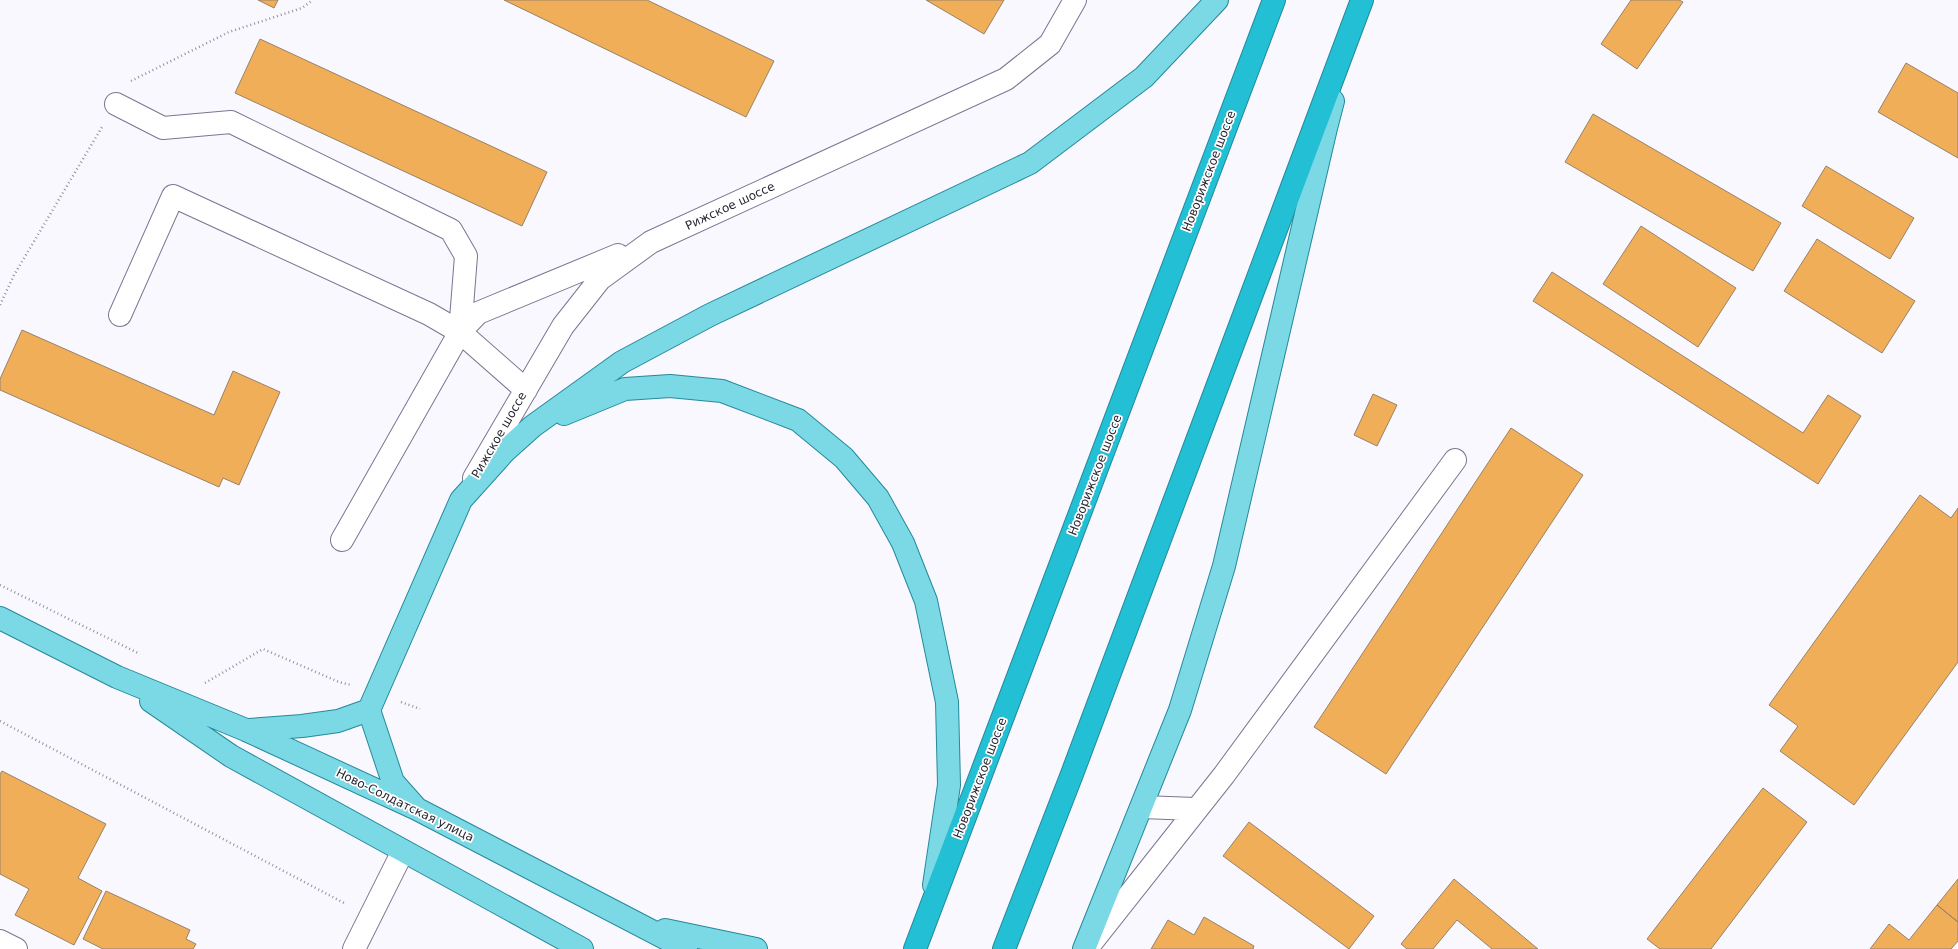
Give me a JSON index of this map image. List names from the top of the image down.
{
  "streets": {
    "highway": ["Новорижское шоссе"],
    "main road": ["Ново-Солдатская улица"],
    "street": ["Рижское шоссе"]
  }
}
